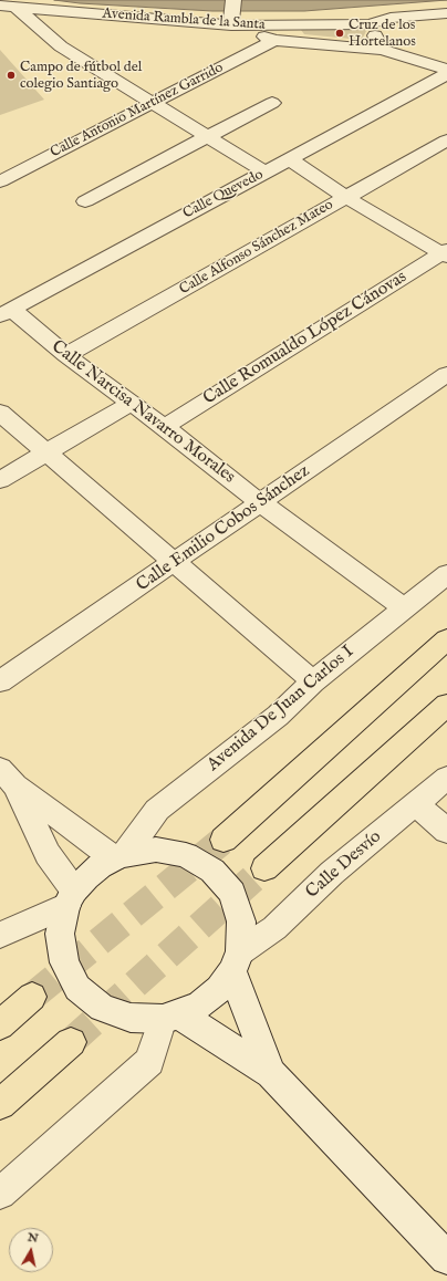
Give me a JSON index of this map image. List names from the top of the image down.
{
  "streets": {
    "street": [
      "Avenida Rambla de la Santa",
      "Calle Antonio Martínez Garrido",
      "Calle Quevedo",
      "Calle Alfonso Sánchez Mateo",
      "Calle Romualdo López Cánovas",
      "Calle Narcisa Navarro Morales",
      "Calle Emilio Cobos Sánchez",
      "Avenida De Juan Carlos I",
      "Calle Desvío"
    ]
  },
  "crossings": [
    ["Calle Quevedo", "Calle Narcisa Navarro Morales"],
    ["Calle Alfonso Sánchez Mateo", "Calle Narcisa Navarro Morales"],
    ["Calle Romualdo López Cánovas", "Calle Narcisa Navarro Morales"],
    ["Calle Narcisa Navarro Morales", "Calle Emilio Cobos Sánchez"],
    ["Calle Narcisa Navarro Morales", "Avenida De Juan Carlos I"]
  ],
  "places": ["Cruz de los Hortelanos", "Campo de fútbol del colegio Santiago"],
  "north": "top"
}
